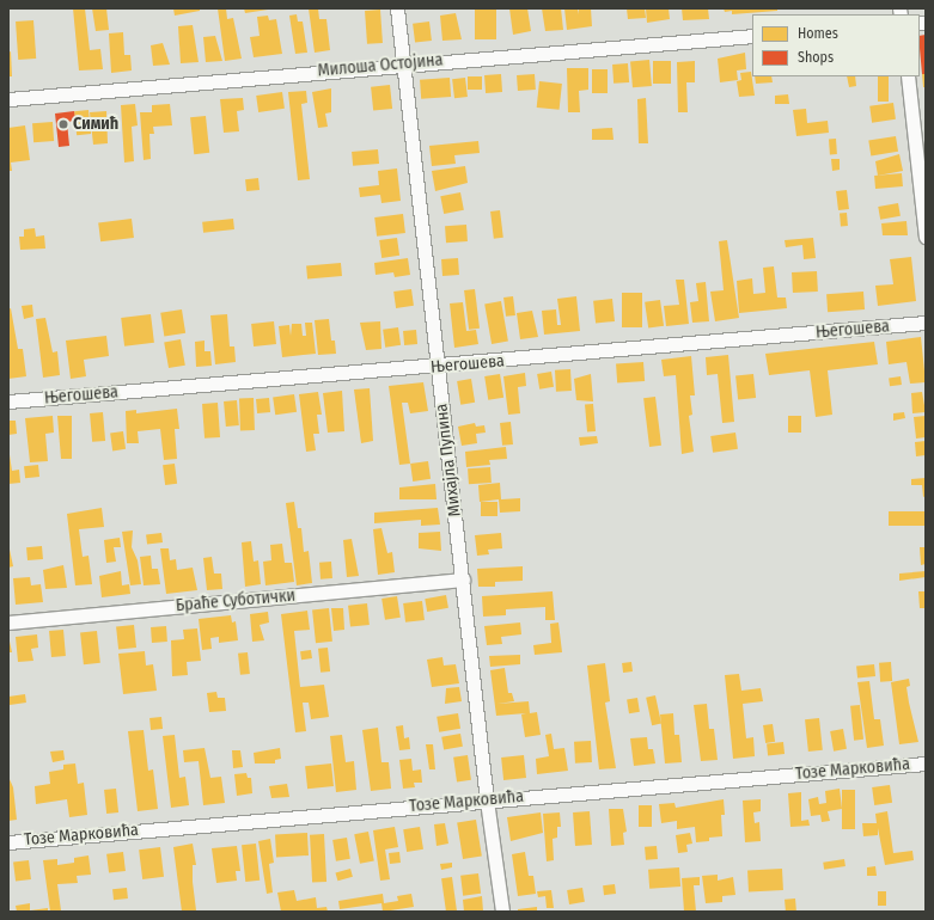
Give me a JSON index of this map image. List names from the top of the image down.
{
  "streets": {
    "street": [
      "Милоша Остојина",
      "Његошева",
      "Михајла Пупина",
      "Браће Суботички",
      "Тозе Марковића"
    ]
  },
  "crossings": [
    ["Милоша Остојина", "Михајла Пупина"],
    ["Његошева", "Михајла Пупина"],
    ["Михајла Пупина", "Браће Суботички"],
    ["Михајла Пупина", "Тозе Марковића"]
  ],
  "places": ["Симић"],
  "legend": ["Homes", "Shops"]
}
